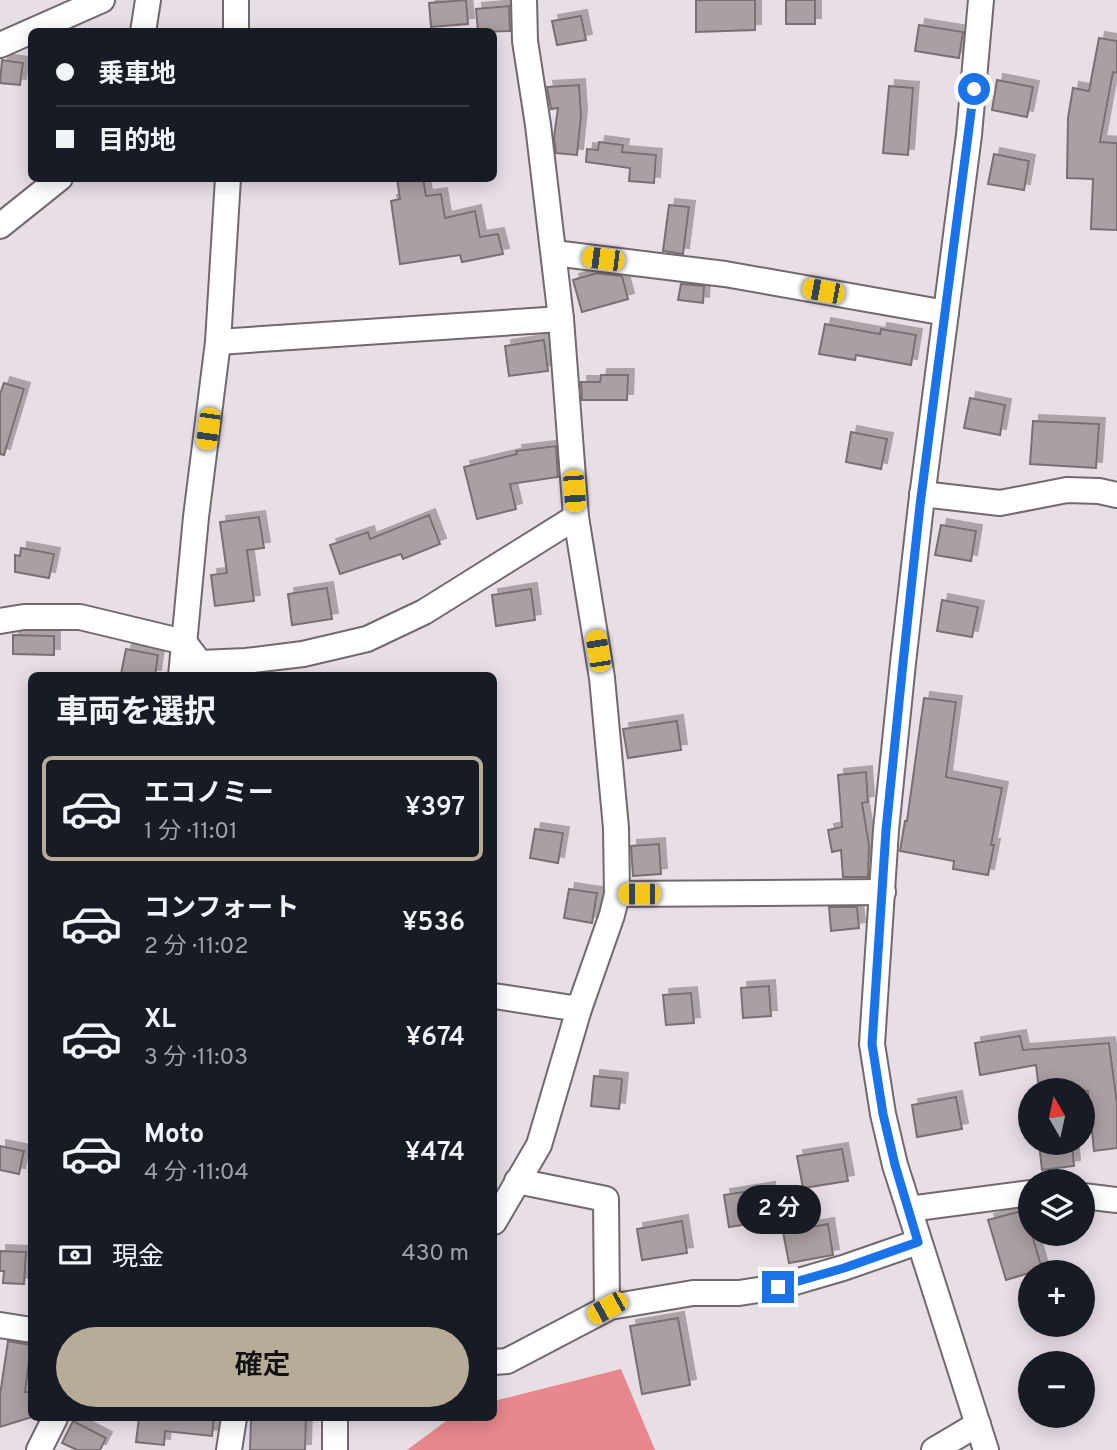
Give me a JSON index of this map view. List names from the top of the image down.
{
  "north": "top",
  "page": {
    "banner": ["乗車地", "目的地"],
    "heading": "車両を選択",
    "list": [
      {
        "name": "エコノミー",
        "note": "1 分 · 11:01",
        "value": "¥397"
      },
      {
        "name": "コンフォート",
        "note": "2 分 · 11:02",
        "value": "¥536"
      },
      {
        "name": "XL",
        "note": "3 分 · 11:03",
        "value": "¥674"
      },
      {
        "name": "Moto",
        "note": "4 分 · 11:04",
        "value": "¥474"
      }
    ],
    "map_buttons": ["+", "−"],
    "bubble": "2 分",
    "pay": ["現金", "430 m"],
    "buttons": "確定"
  }
}
